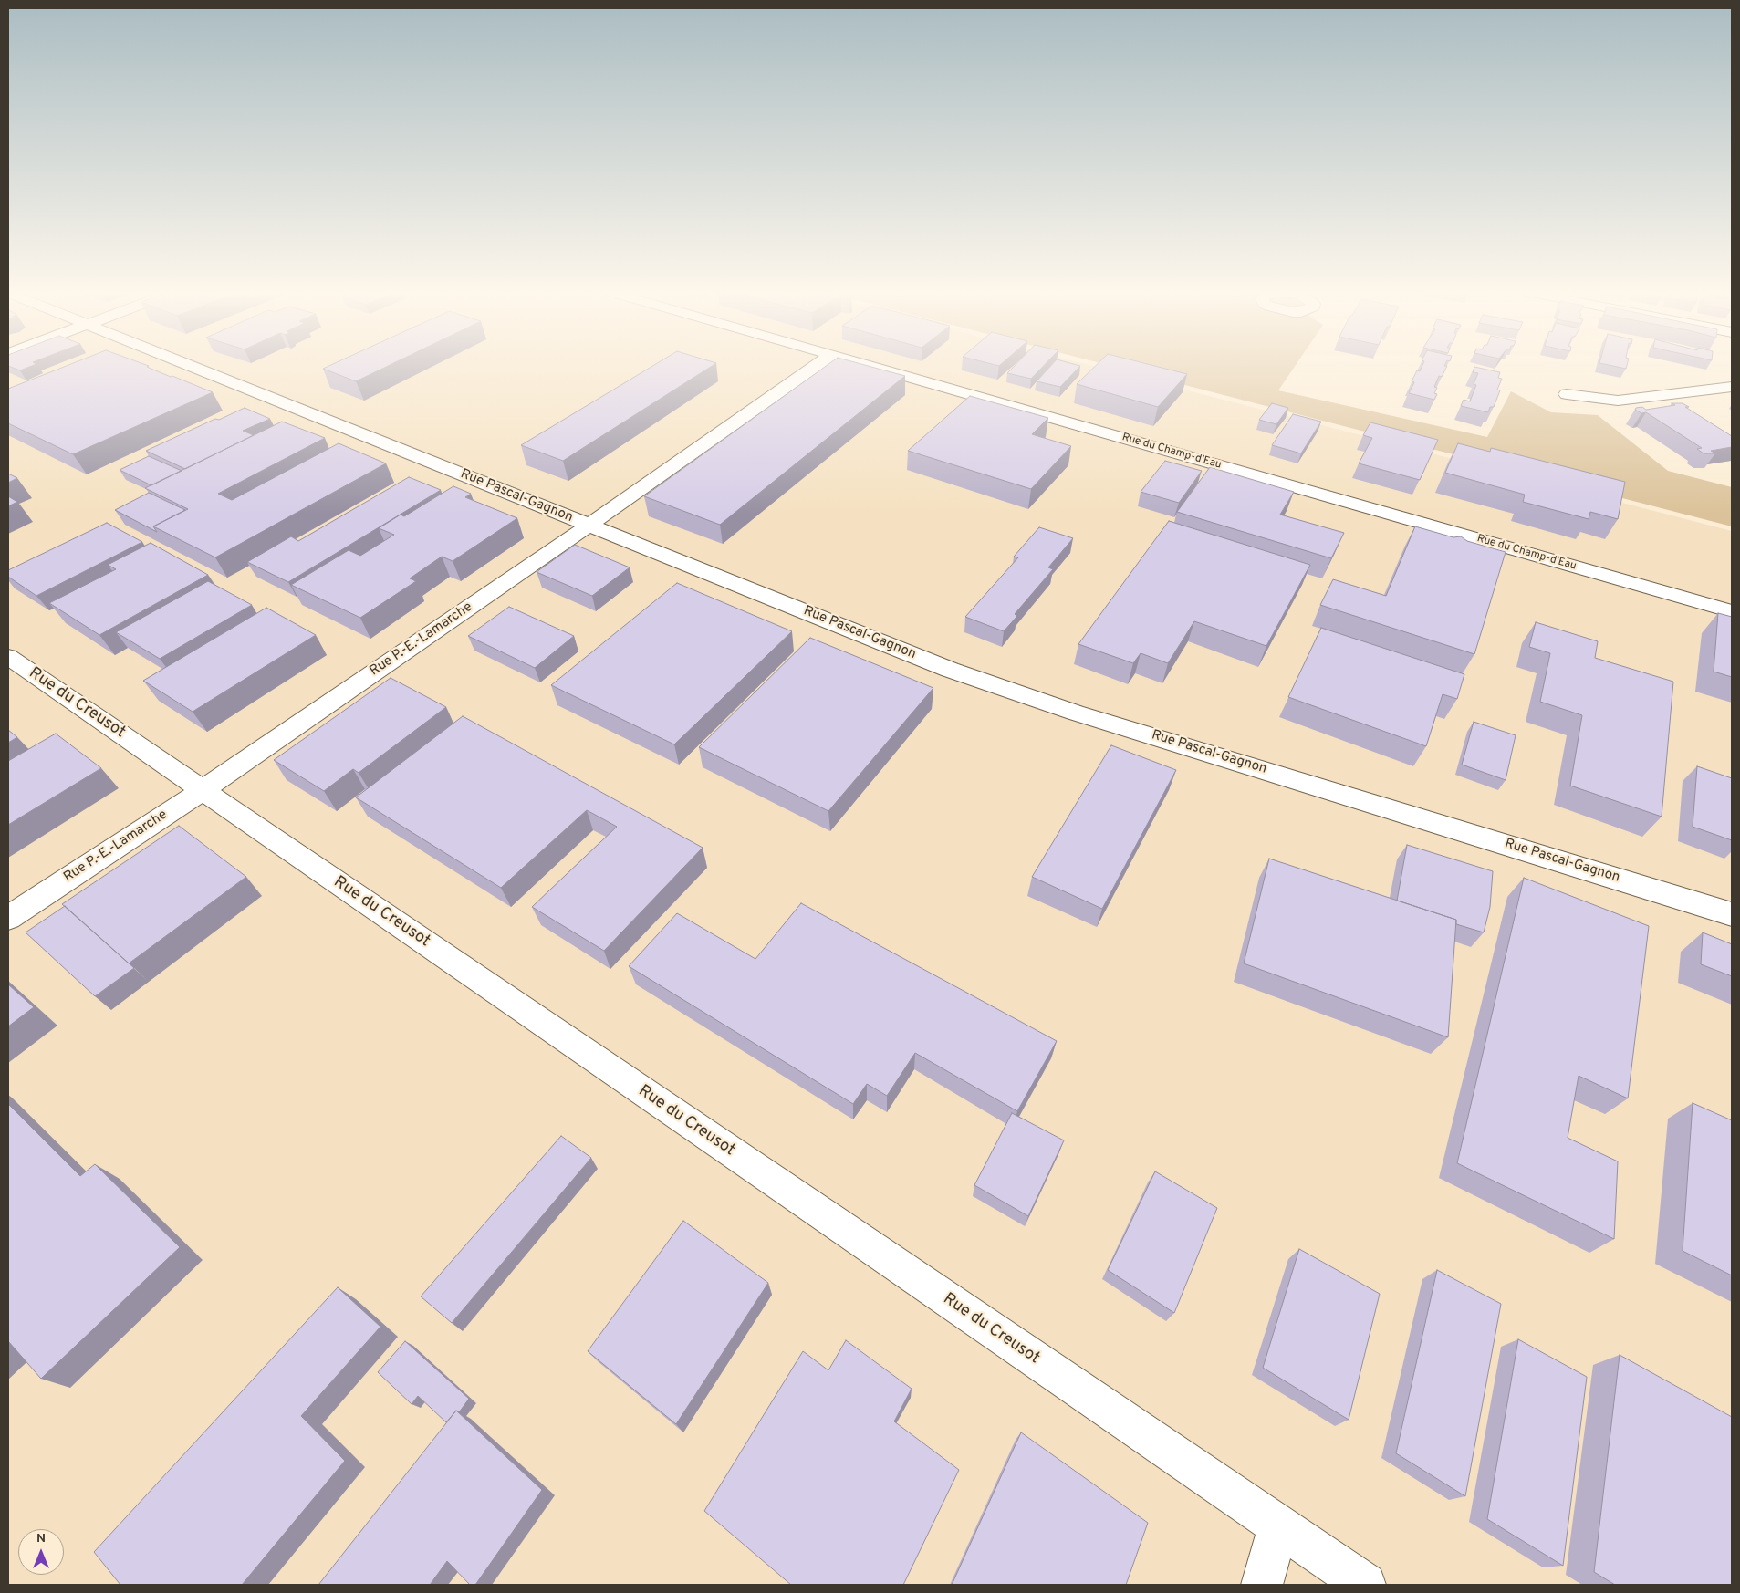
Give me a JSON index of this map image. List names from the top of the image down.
{
  "streets": {
    "street": [
      "Rue du Champ-d'Eau",
      "Rue Pascal-Gagnon",
      "Rue P.-E.-Lamarche",
      "Rue du Creusot"
    ]
  },
  "crossings": [
    ["Rue Pascal-Gagnon", "Rue P.-E.-Lamarche"],
    ["Rue P.-E.-Lamarche", "Rue du Creusot"]
  ],
  "north": "top"
}
